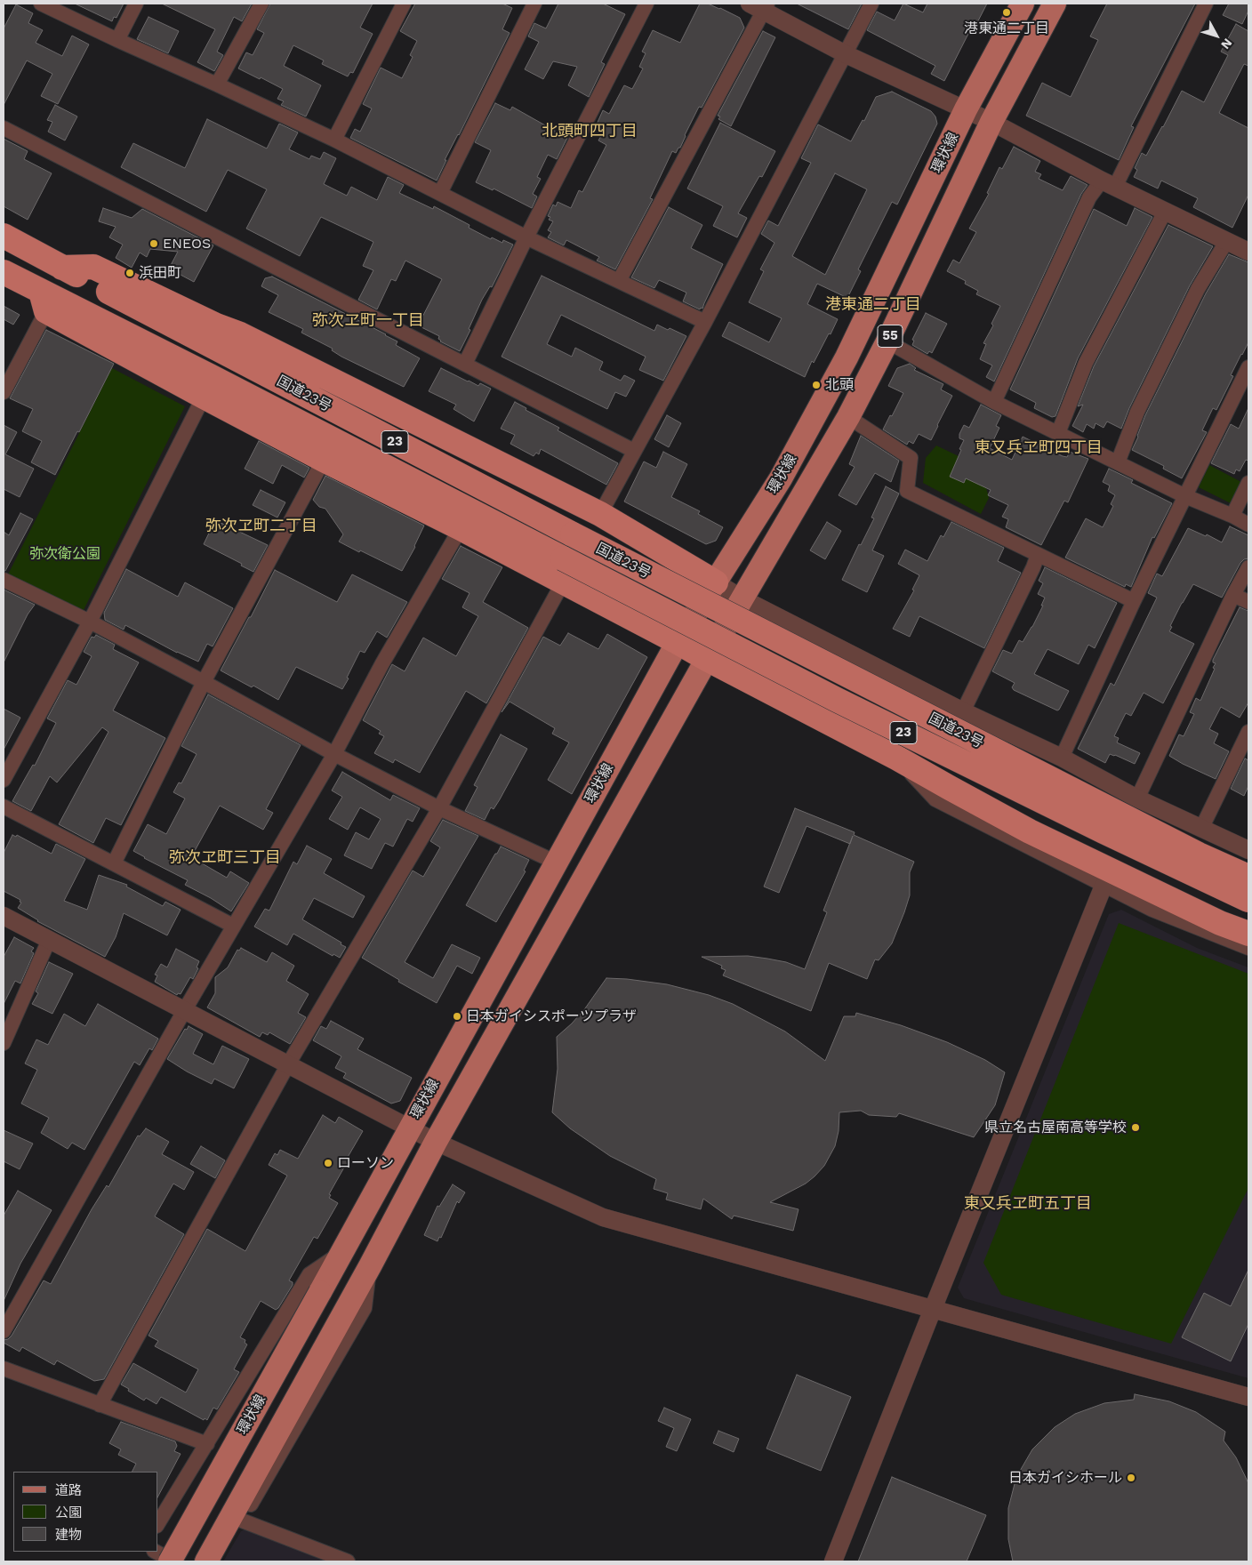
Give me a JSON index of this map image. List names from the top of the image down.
{
  "streets": {
    "highway": ["国道23号", "23"],
    "main road": ["環状線", "55"]
  },
  "districts": [
    "北頭町四丁目",
    "港東通二丁目",
    "弥次ヱ町一丁目",
    "東又兵ヱ町四丁目",
    "弥次ヱ町二丁目",
    "弥次ヱ町三丁目",
    "東又兵ヱ町五丁目"
  ],
  "parks": ["弥次衛公園"],
  "places": [
    "港東通二丁目",
    "ENEOS",
    "浜田町",
    "北頭",
    "日本ガイシスポーツプラザ",
    "県立名古屋南高等学校",
    "ローソン",
    "日本ガイシホール"
  ],
  "legend": ["道路", "公園", "建物"],
  "north": "bottom right"
}
